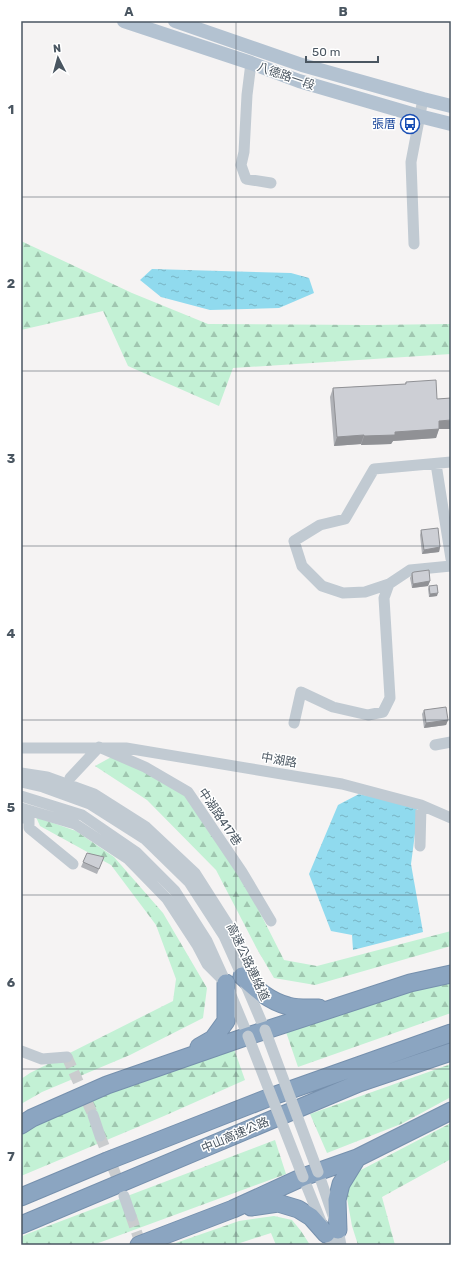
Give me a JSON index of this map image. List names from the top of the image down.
{
  "streets": {
    "highway": ["中山高速公路"],
    "main road": ["八德路一段"],
    "street": ["中湖路", "中湖路417巷", "高速公路連絡道"]
  },
  "crossings": [
    ["中湖路", "中湖路417巷"]
  ],
  "places": {
    "bus stop": ["張厝"]
  },
  "scale_bar": "50 m",
  "north": "top",
  "grid": {
    "columns": ["A", "B"],
    "rows": [
      "1",
      "2",
      "3",
      "4",
      "5",
      "6",
      "7"
    ]
  }
}
